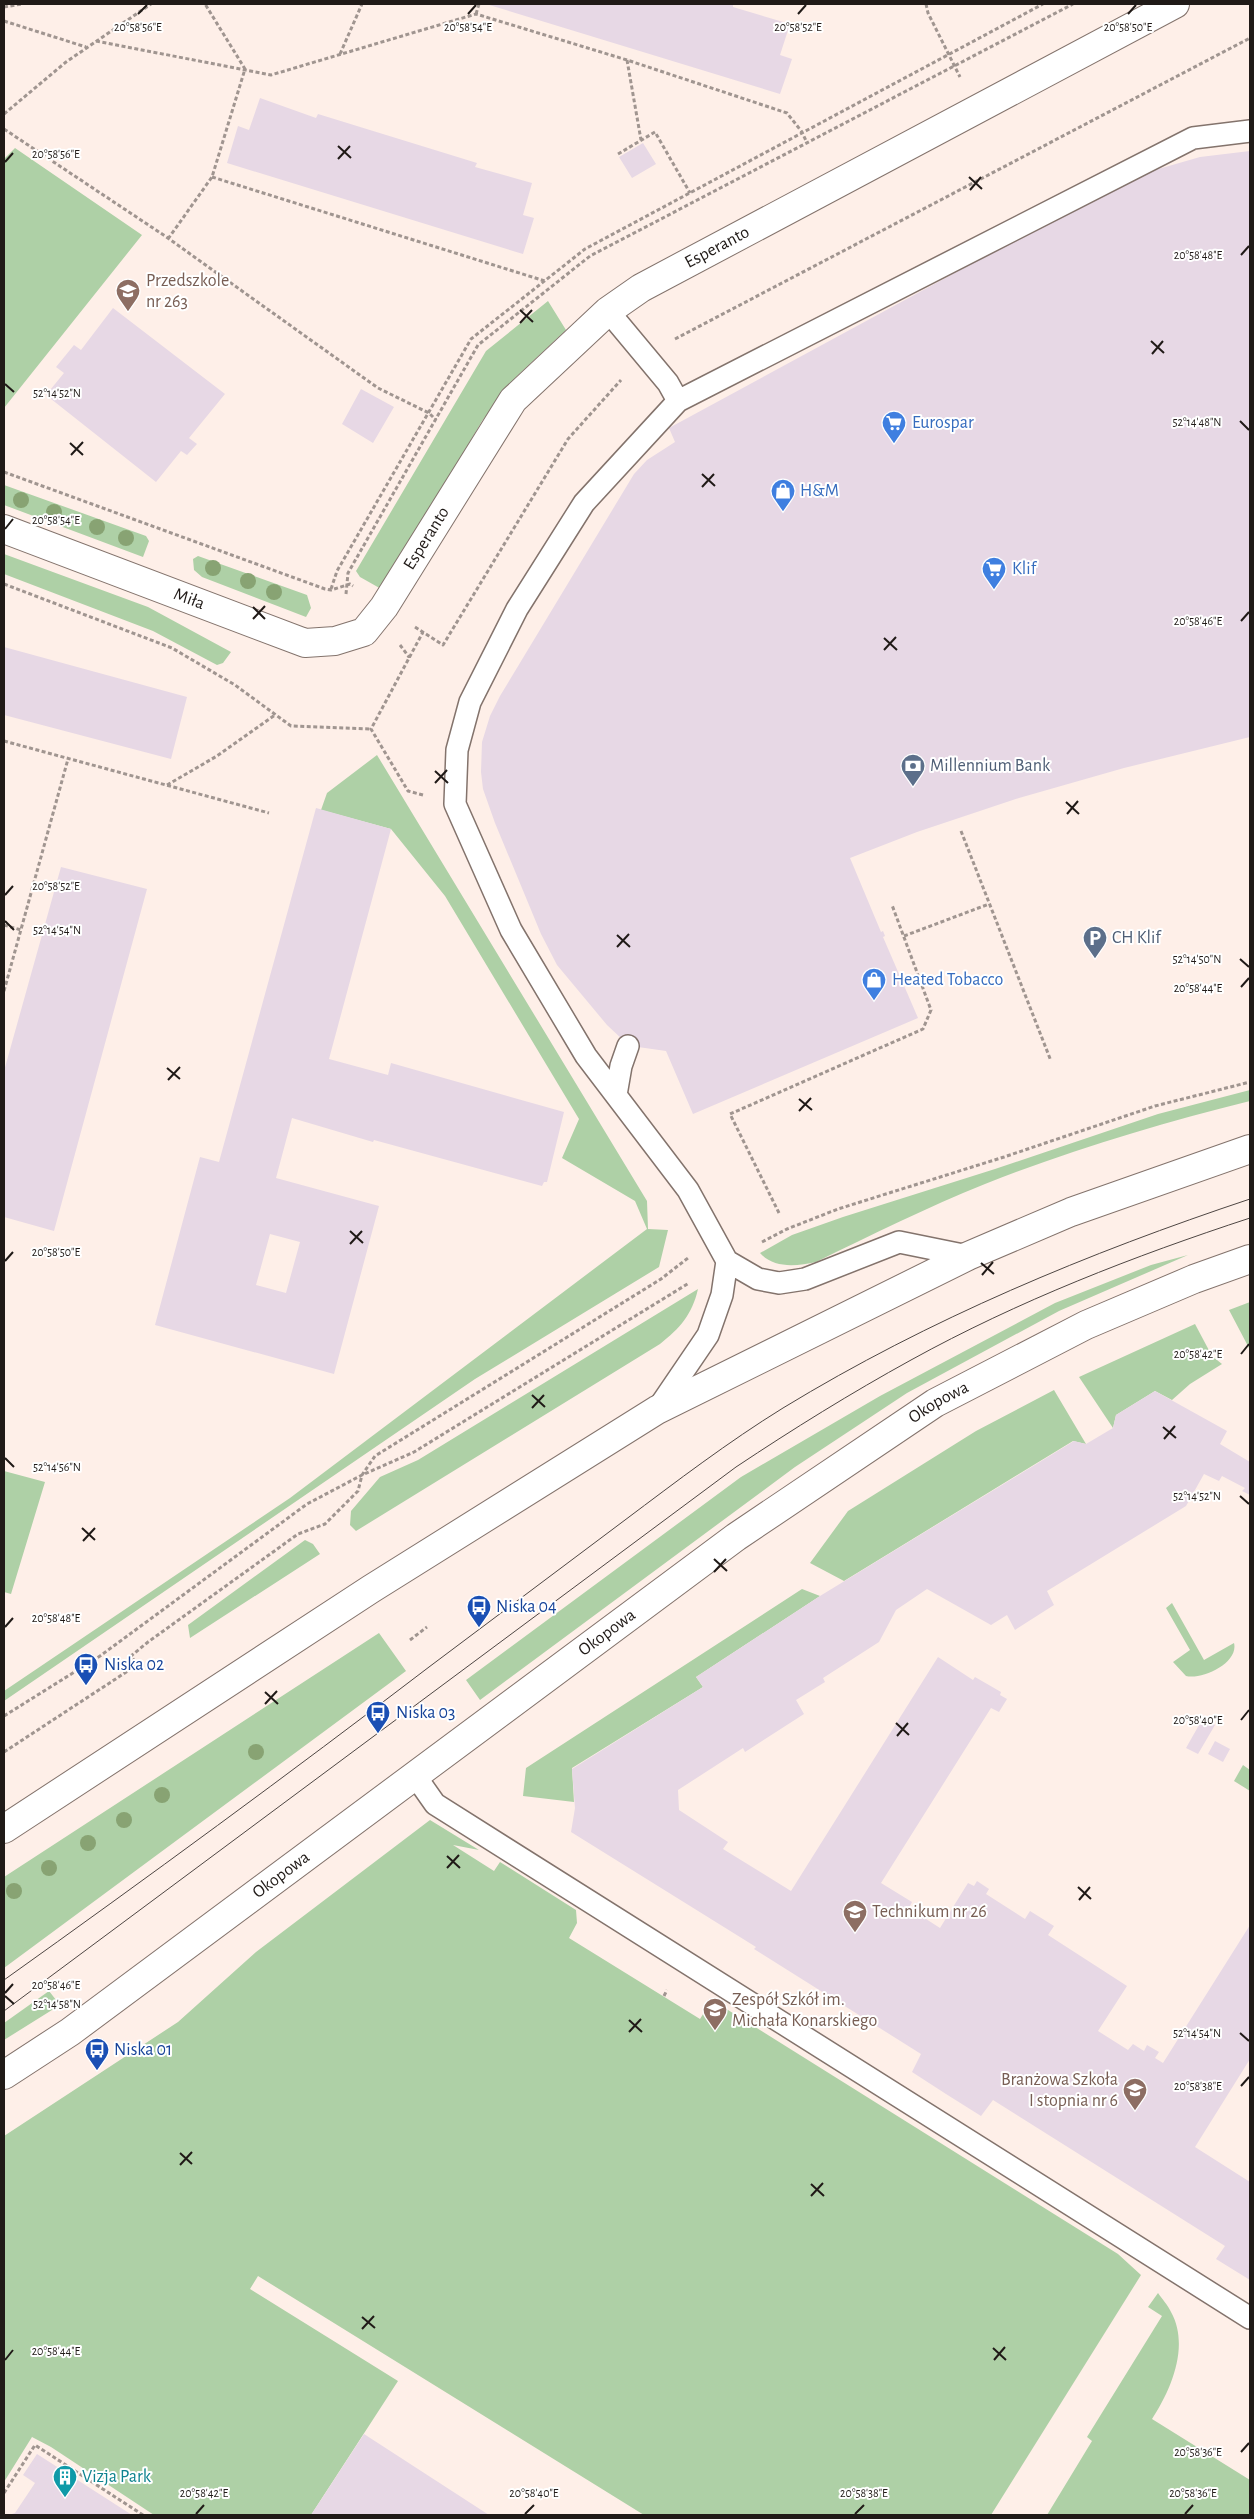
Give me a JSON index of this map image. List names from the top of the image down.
{
  "streets": {
    "main road": ["Esperanto", "Miła", "Okopowa"]
  },
  "crossings": [
    ["Esperanto", "Miła"]
  ],
  "places": {
    "school or university": [
      "Przedszkole nr 263",
      "Technikum nr 26",
      "Zespół Szkół im. Michała Konarskiego",
      "Branżowa Szkoła I stopnia nr 6"
    ],
    "supermarket": ["Eurospar", "Klif"],
    "shop": ["H&M", "Heated Tobacco"],
    "bank": ["Millennium Bank"],
    "parking": ["CH Klif"],
    "bus stop": [
      "Niska 04",
      "Niska 02",
      "Niska 03",
      "Niska 01"
    ],
    "building": ["Vizja Park"]
  },
  "coordinates": [
    "20°58'56\"E",
    "20°58'54\"E",
    "20°58'52\"E",
    "20°58'50\"E",
    "20°58'48\"E",
    "52°14'52\"N",
    "52°14'48\"N",
    "20°58'46\"E",
    "52°14'54\"N",
    "52°14'50\"N",
    "20°58'44\"E",
    "20°58'42\"E",
    "52°14'56\"N",
    "20°58'40\"E",
    "52°14'58\"N",
    "20°58'38\"E",
    "20°58'36\"E"
  ]
}
